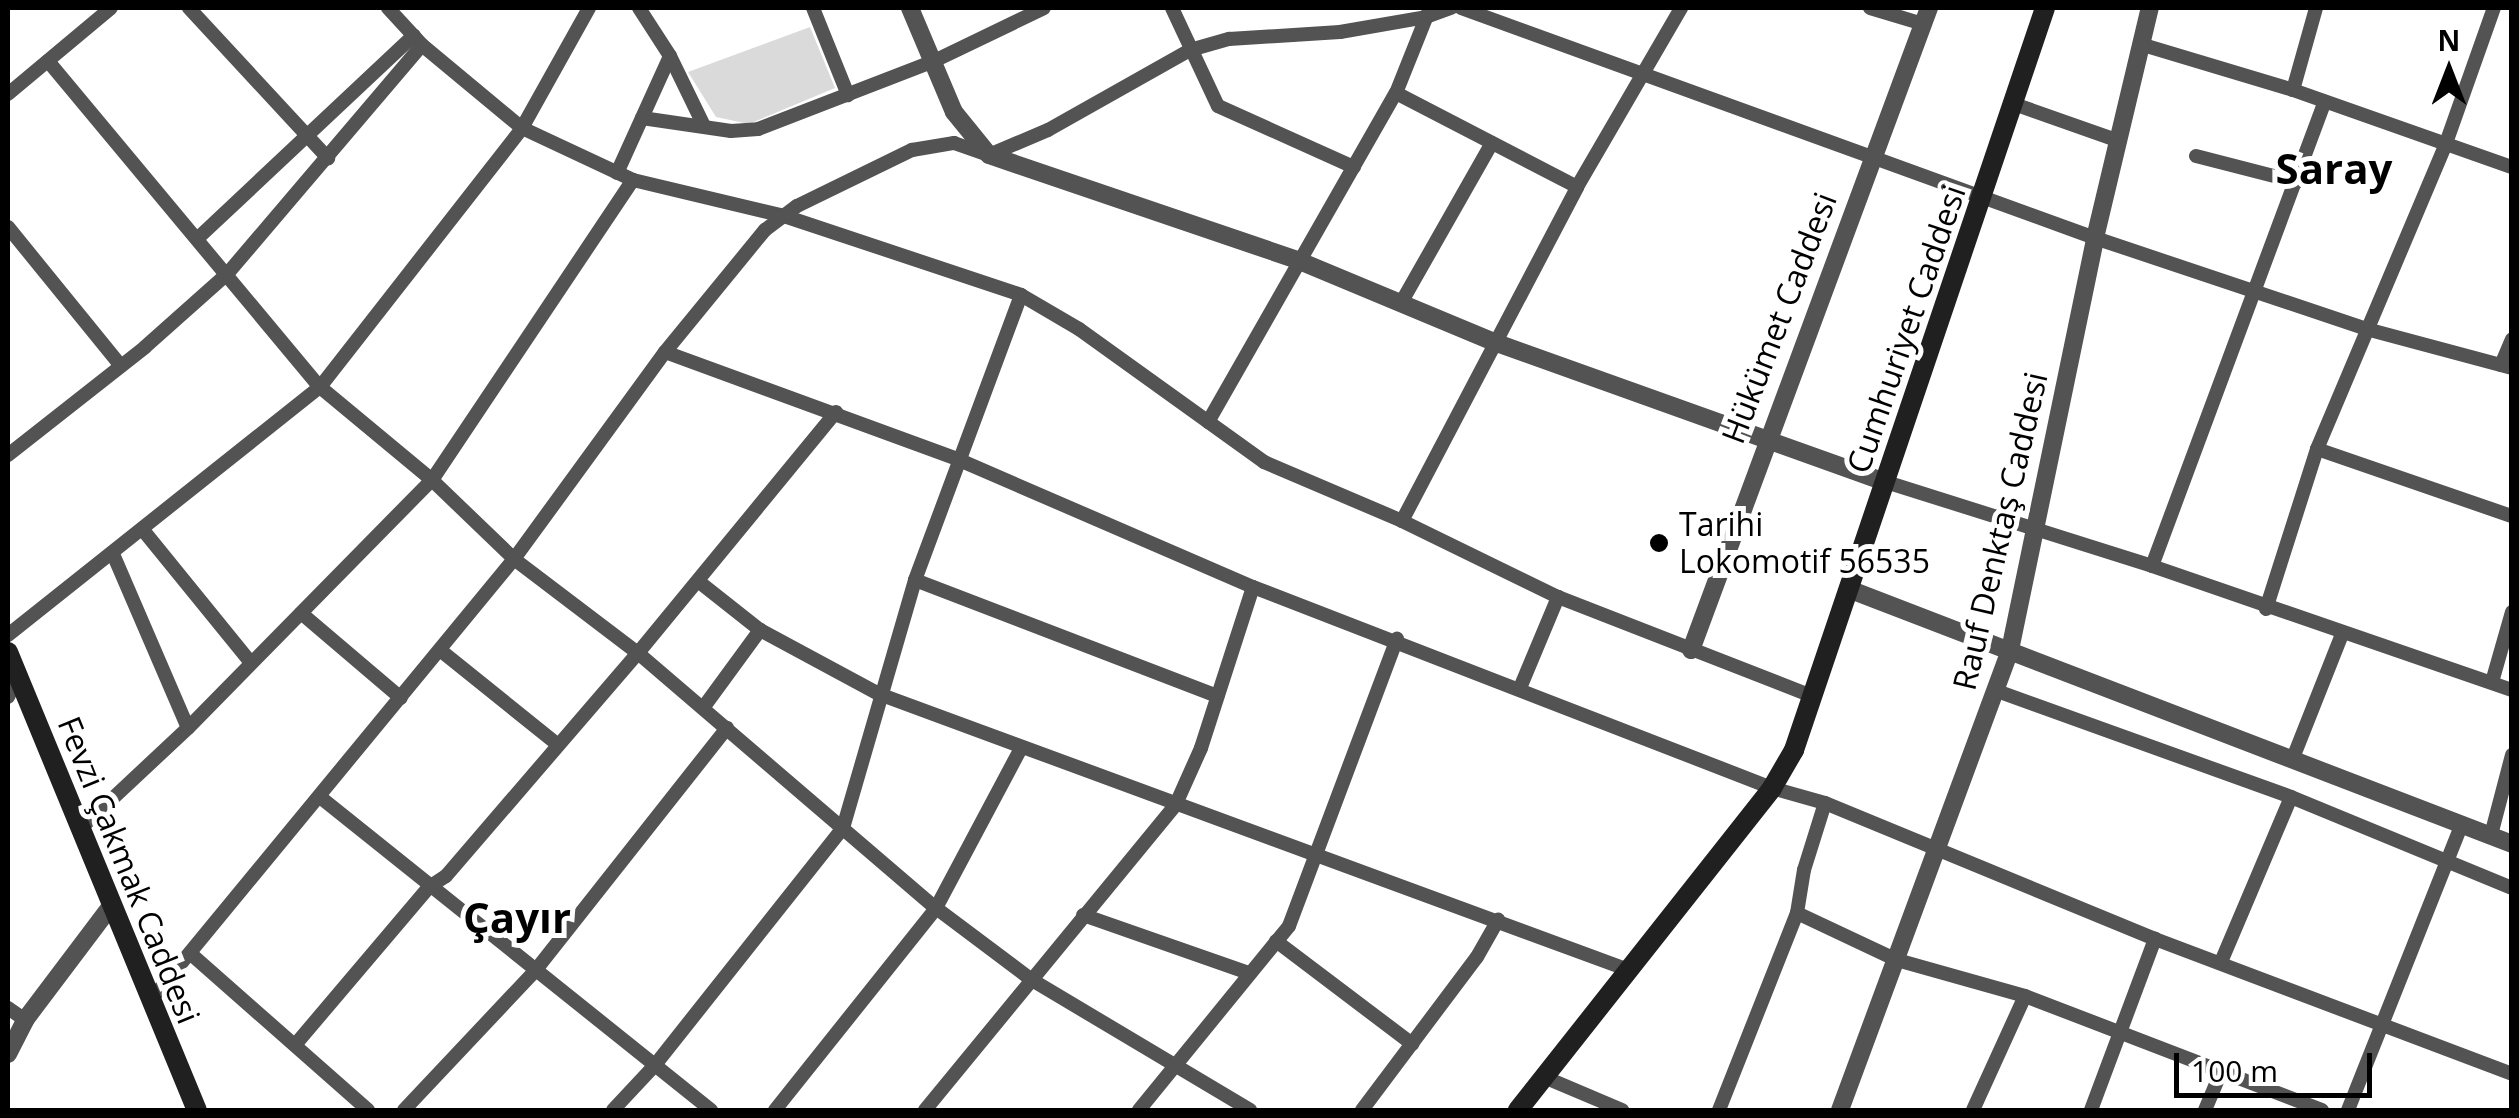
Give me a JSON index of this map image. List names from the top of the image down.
{
  "streets": {
    "main road": ["Cumhuriyet Caddesi", "Fevzi Çakmak Caddesi"],
    "street": ["Hükümet Caddesi", "Rauf Denktaş Caddesi"]
  },
  "districts": ["Saray", "Çayır"],
  "places": ["Tarihi Lokomotif 56535"],
  "scale_bar": "100 m",
  "north": "top"
}
